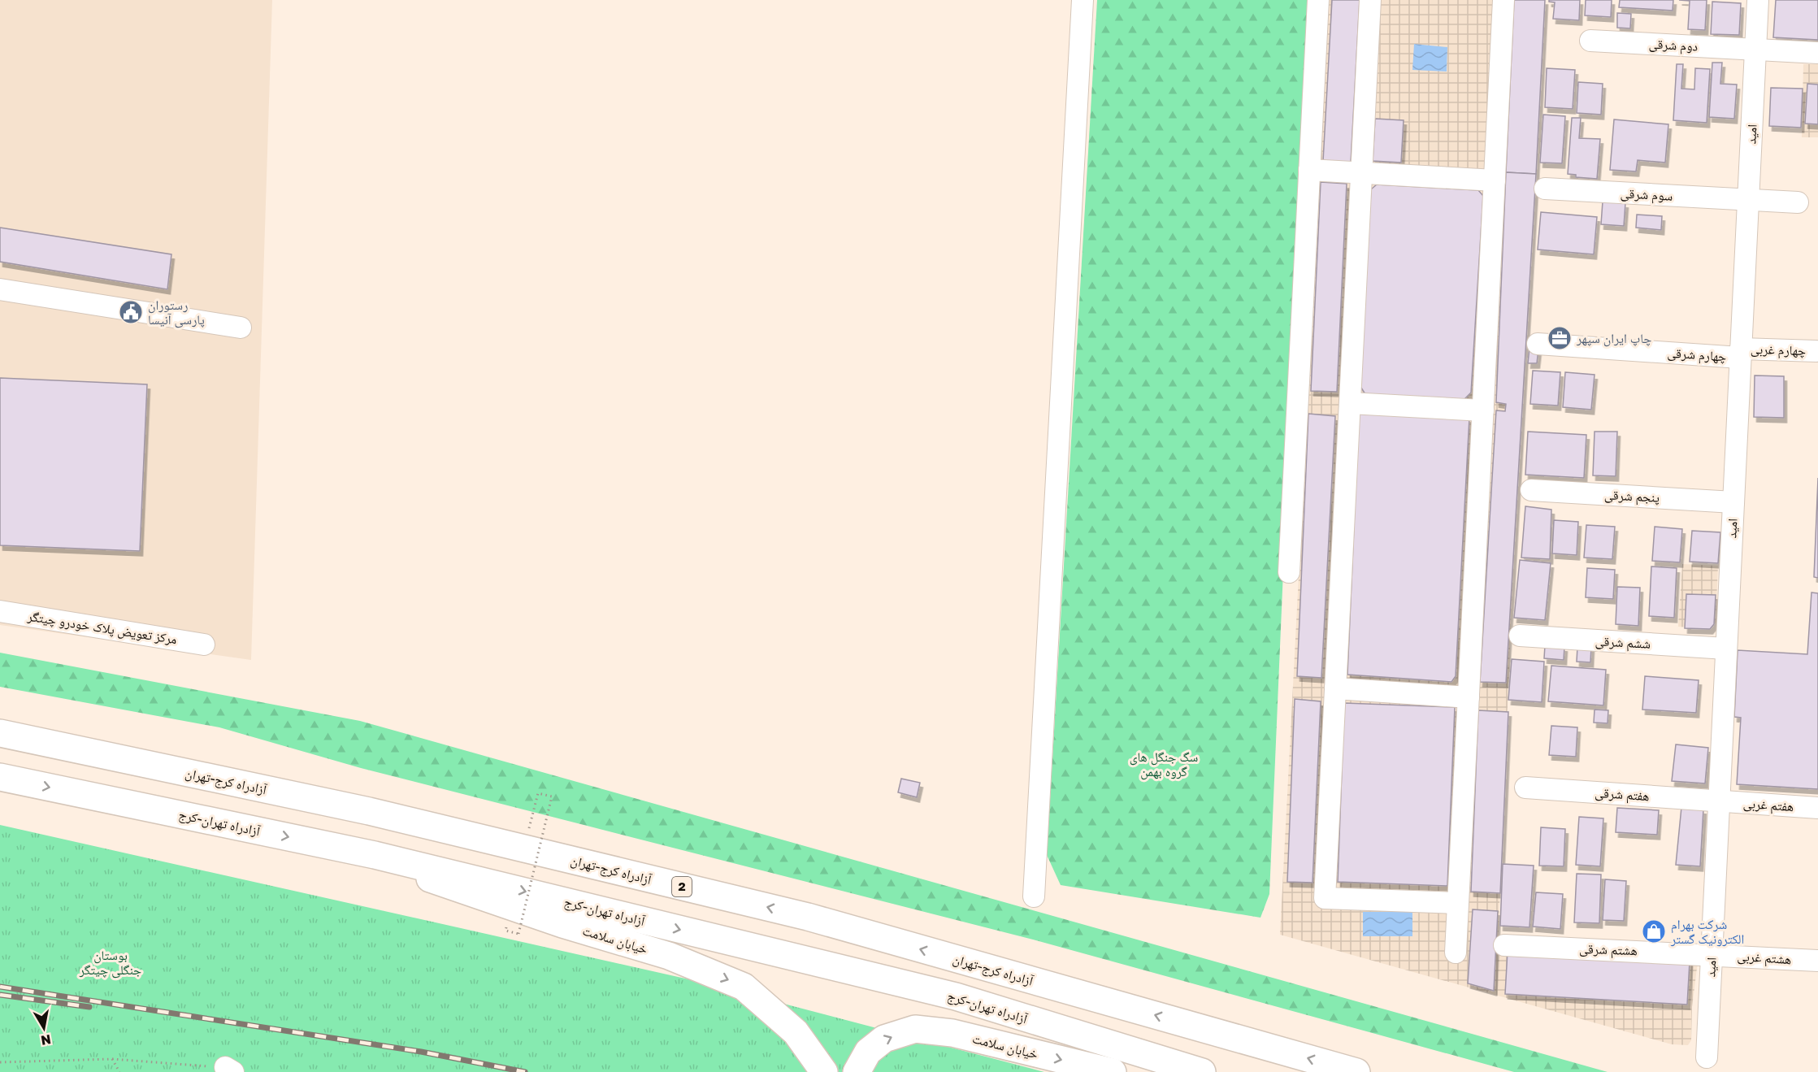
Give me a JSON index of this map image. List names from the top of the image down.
{
  "streets": {
    "main road": [
      "آزادراه کرج-تهران",
      "آزادراه تهران-کرج",
      "2",
      "خیابان سلامت"
    ],
    "lane": [
      "دوم شرقی",
      "امید",
      "سوم شرقی",
      "چهارم غربی",
      "چهارم شرقی",
      "پنجم شرقی",
      "مرکز تعویض پلاک خودرو چیتگر",
      "ششم شرقی",
      "هفتم شرقی",
      "هفتم غربی",
      "هشتم شرقی",
      "هشتم غربی"
    ]
  },
  "crossings": [
    ["دوم شرقی", "امید"],
    ["امید", "سوم شرقی"],
    ["امید", "چهارم غربی"],
    ["امید", "چهارم شرقی"],
    ["امید", "پنجم شرقی"],
    ["امید", "ششم شرقی"],
    ["امید", "هفتم شرقی"],
    ["امید", "هفتم غربی"],
    ["امید", "هشتم شرقی"],
    ["امید", "هشتم غربی"],
    ["چهارم غربی", "چهارم شرقی"],
    ["هفتم شرقی", "هفتم غربی"],
    ["آزادراه تهران-کرج", "خیابان سلامت"],
    ["هشتم شرقی", "هشتم غربی"]
  ],
  "one_way": ["آزادراه کرج-تهران", "آزادراه تهران-کرج", "خیابان سلامت"],
  "parks": ["سگ جنگل های گروه بهمن", "بوستان جنگلی چیتگر"],
  "places": {
    "public building": ["رستوران پارسی آنیسا"],
    "office": ["چاپ ایران سپهر"],
    "shop": ["شرکت بهرام الکترونیک گستر"]
  },
  "north": "bottom"
}
